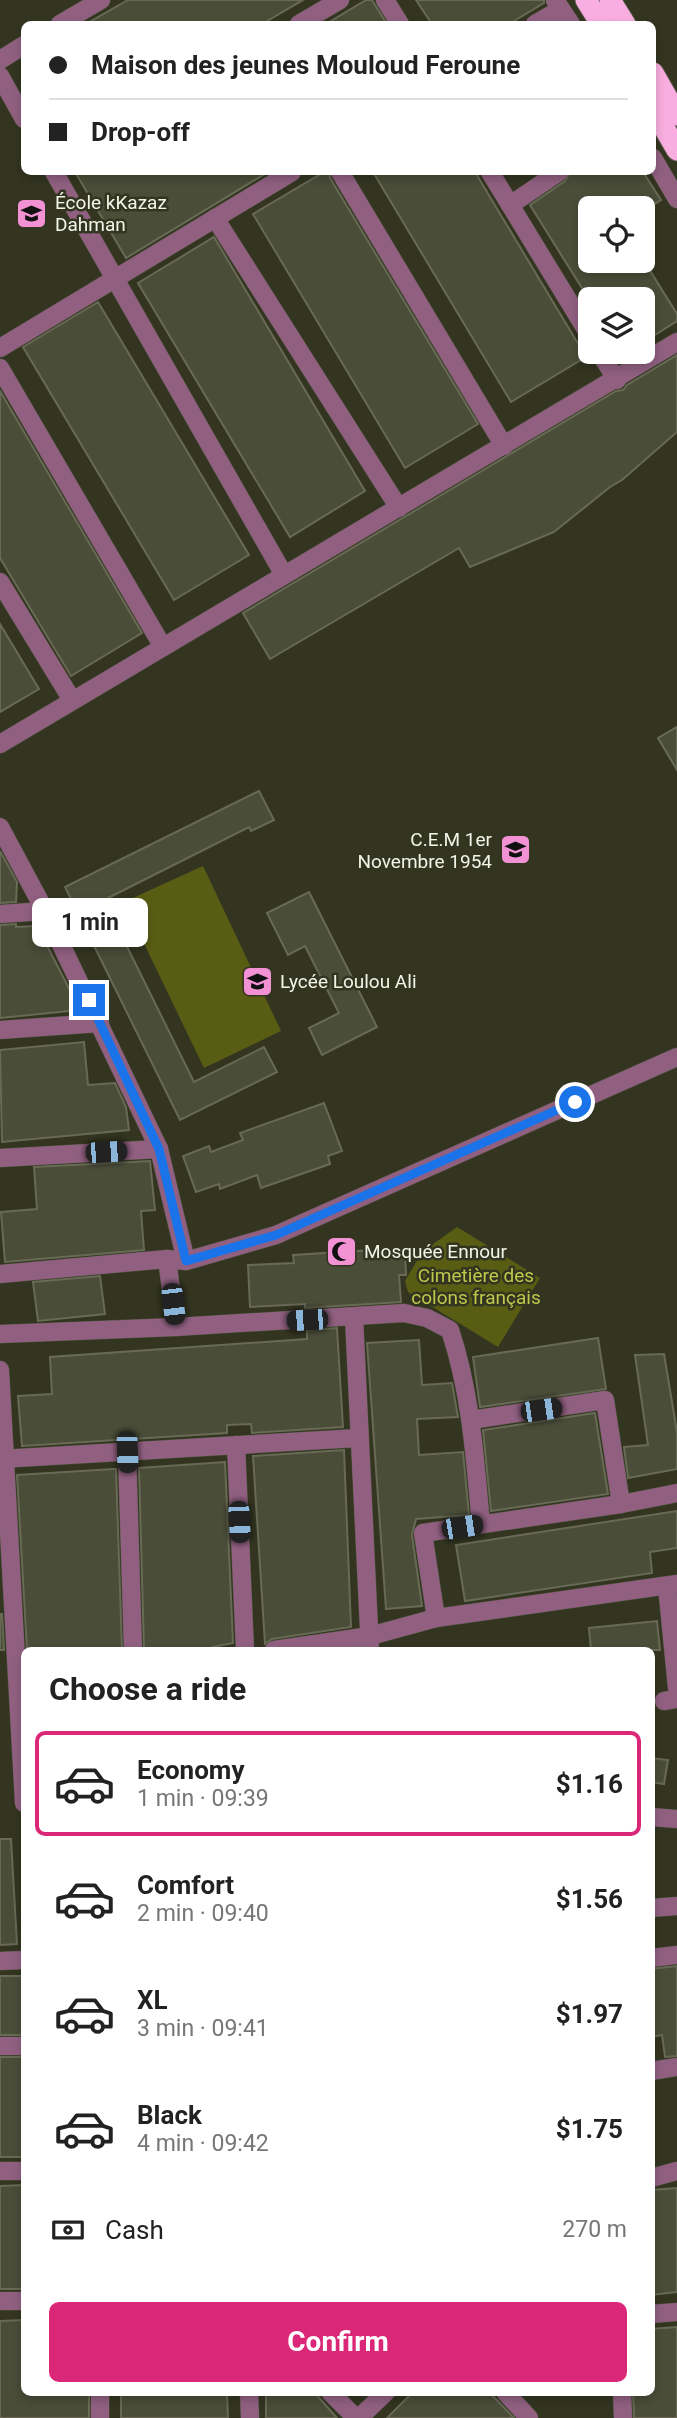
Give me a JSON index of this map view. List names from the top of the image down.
{
  "parks": ["Cimetière des colons français"],
  "places": {
    "school or university": ["École kKazaz Dahman", "C.E.M 1er Novembre 1954", "Lycée Loulou Ali"],
    "mosque": ["Mosquée Ennour"]
  },
  "page": {
    "banner": ["Maison des jeunes Mouloud Feroune", "Drop-off"],
    "bubble": "1 min",
    "heading": "Choose a ride",
    "list": [
      {
        "name": "Economy",
        "note": "1 min · 09:39",
        "value": "$1.16"
      },
      {
        "name": "Comfort",
        "note": "2 min · 09:40",
        "value": "$1.56"
      },
      {
        "name": "XL",
        "note": "3 min · 09:41",
        "value": "$1.97"
      },
      {
        "name": "Black",
        "note": "4 min · 09:42",
        "value": "$1.75"
      }
    ],
    "pay": ["Cash", "270 m"],
    "buttons": "Confirm"
  }
}
